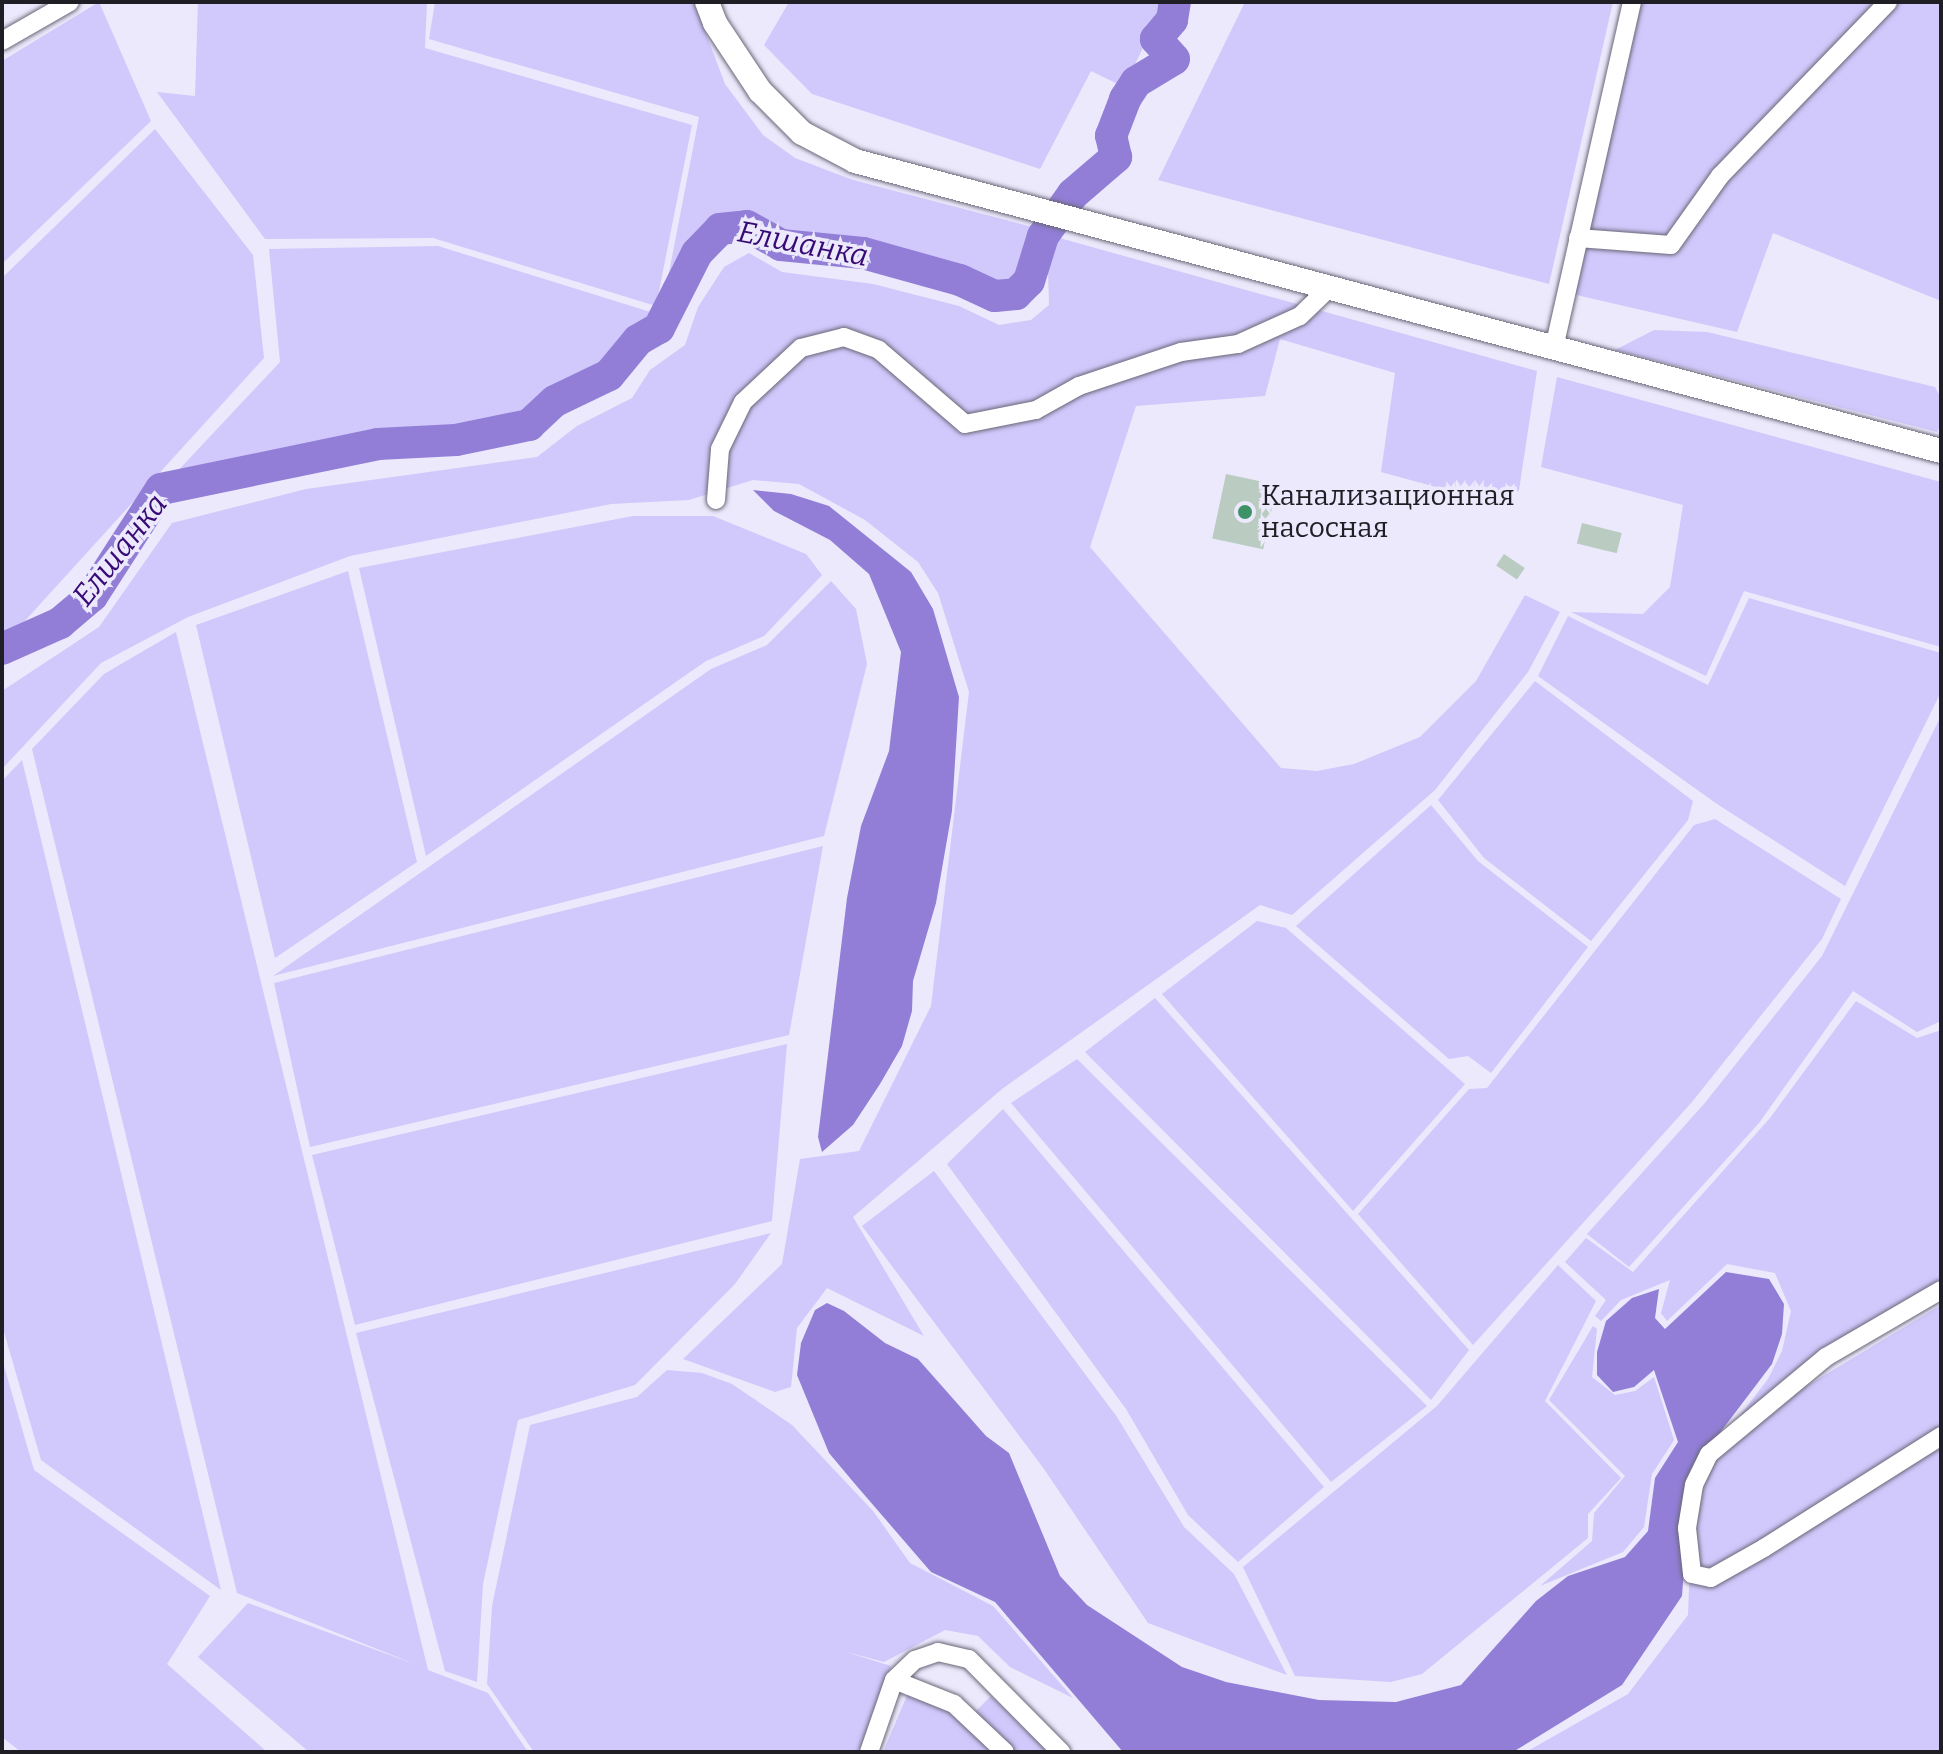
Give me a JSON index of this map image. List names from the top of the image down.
{
  "water": ["Елшанка"],
  "places": ["Канализационная насосная"]
}
